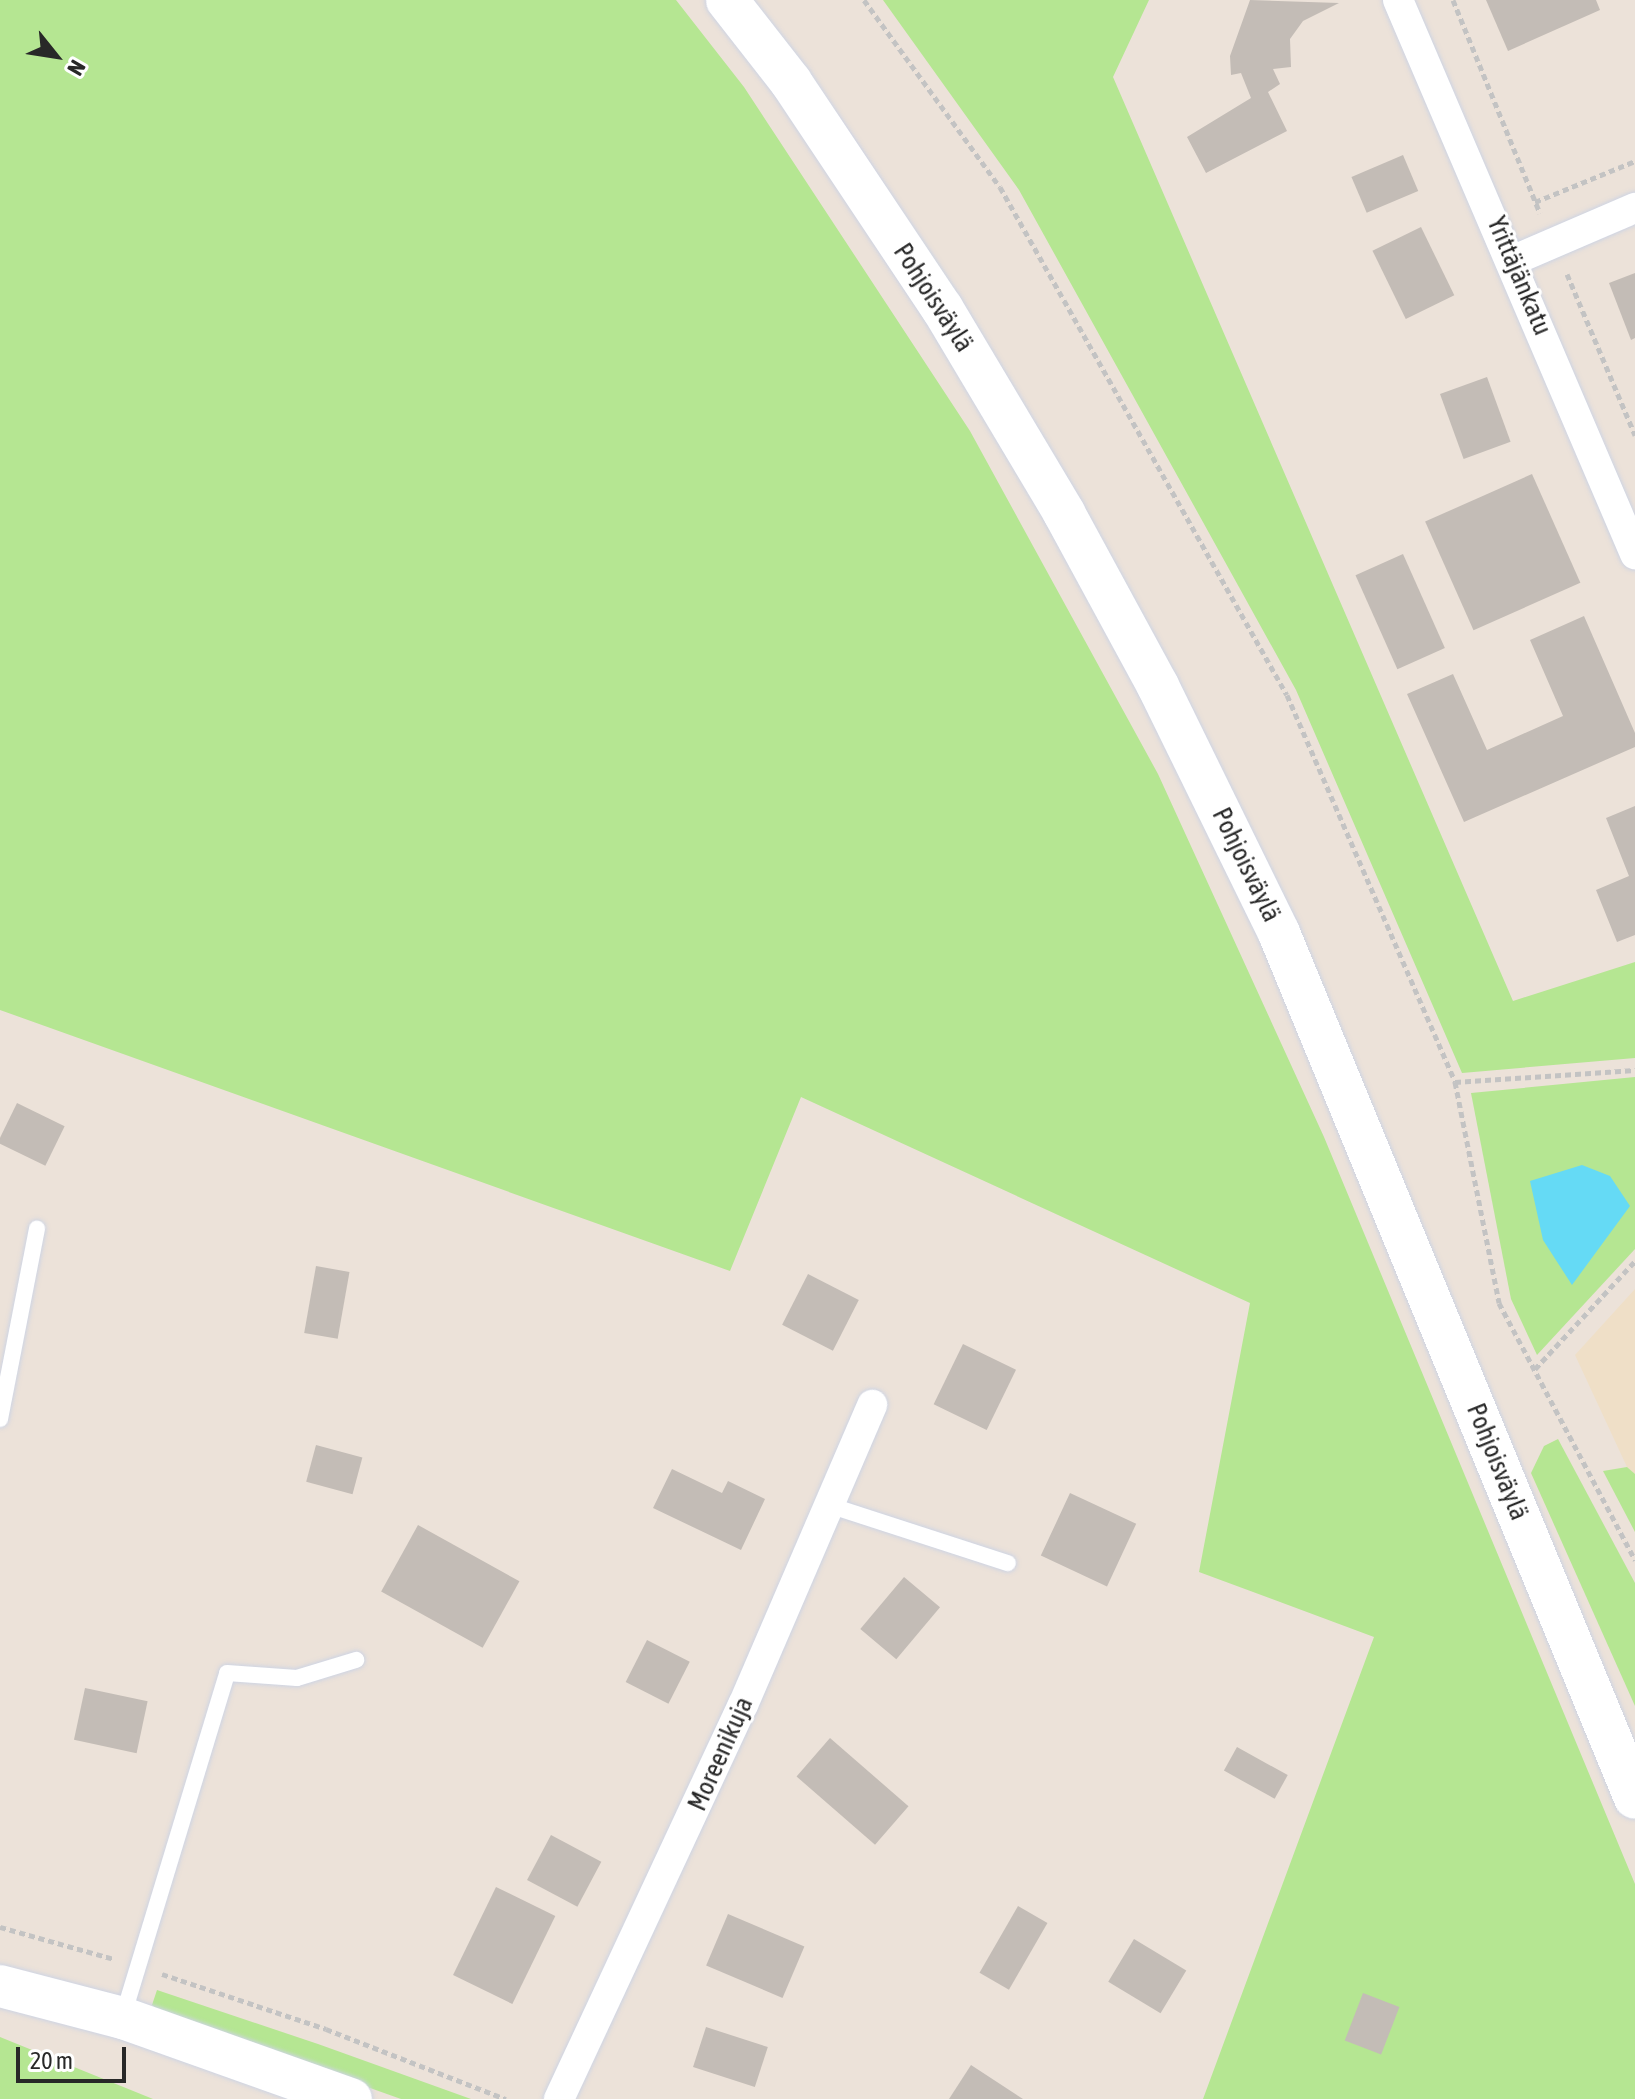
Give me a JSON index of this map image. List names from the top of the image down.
{
  "streets": {
    "street": ["Yrittäjänkatu", "Pohjoisväylä", "Moreenikuja"]
  },
  "scale_bar": "20 m",
  "north": "bottom right"
}
